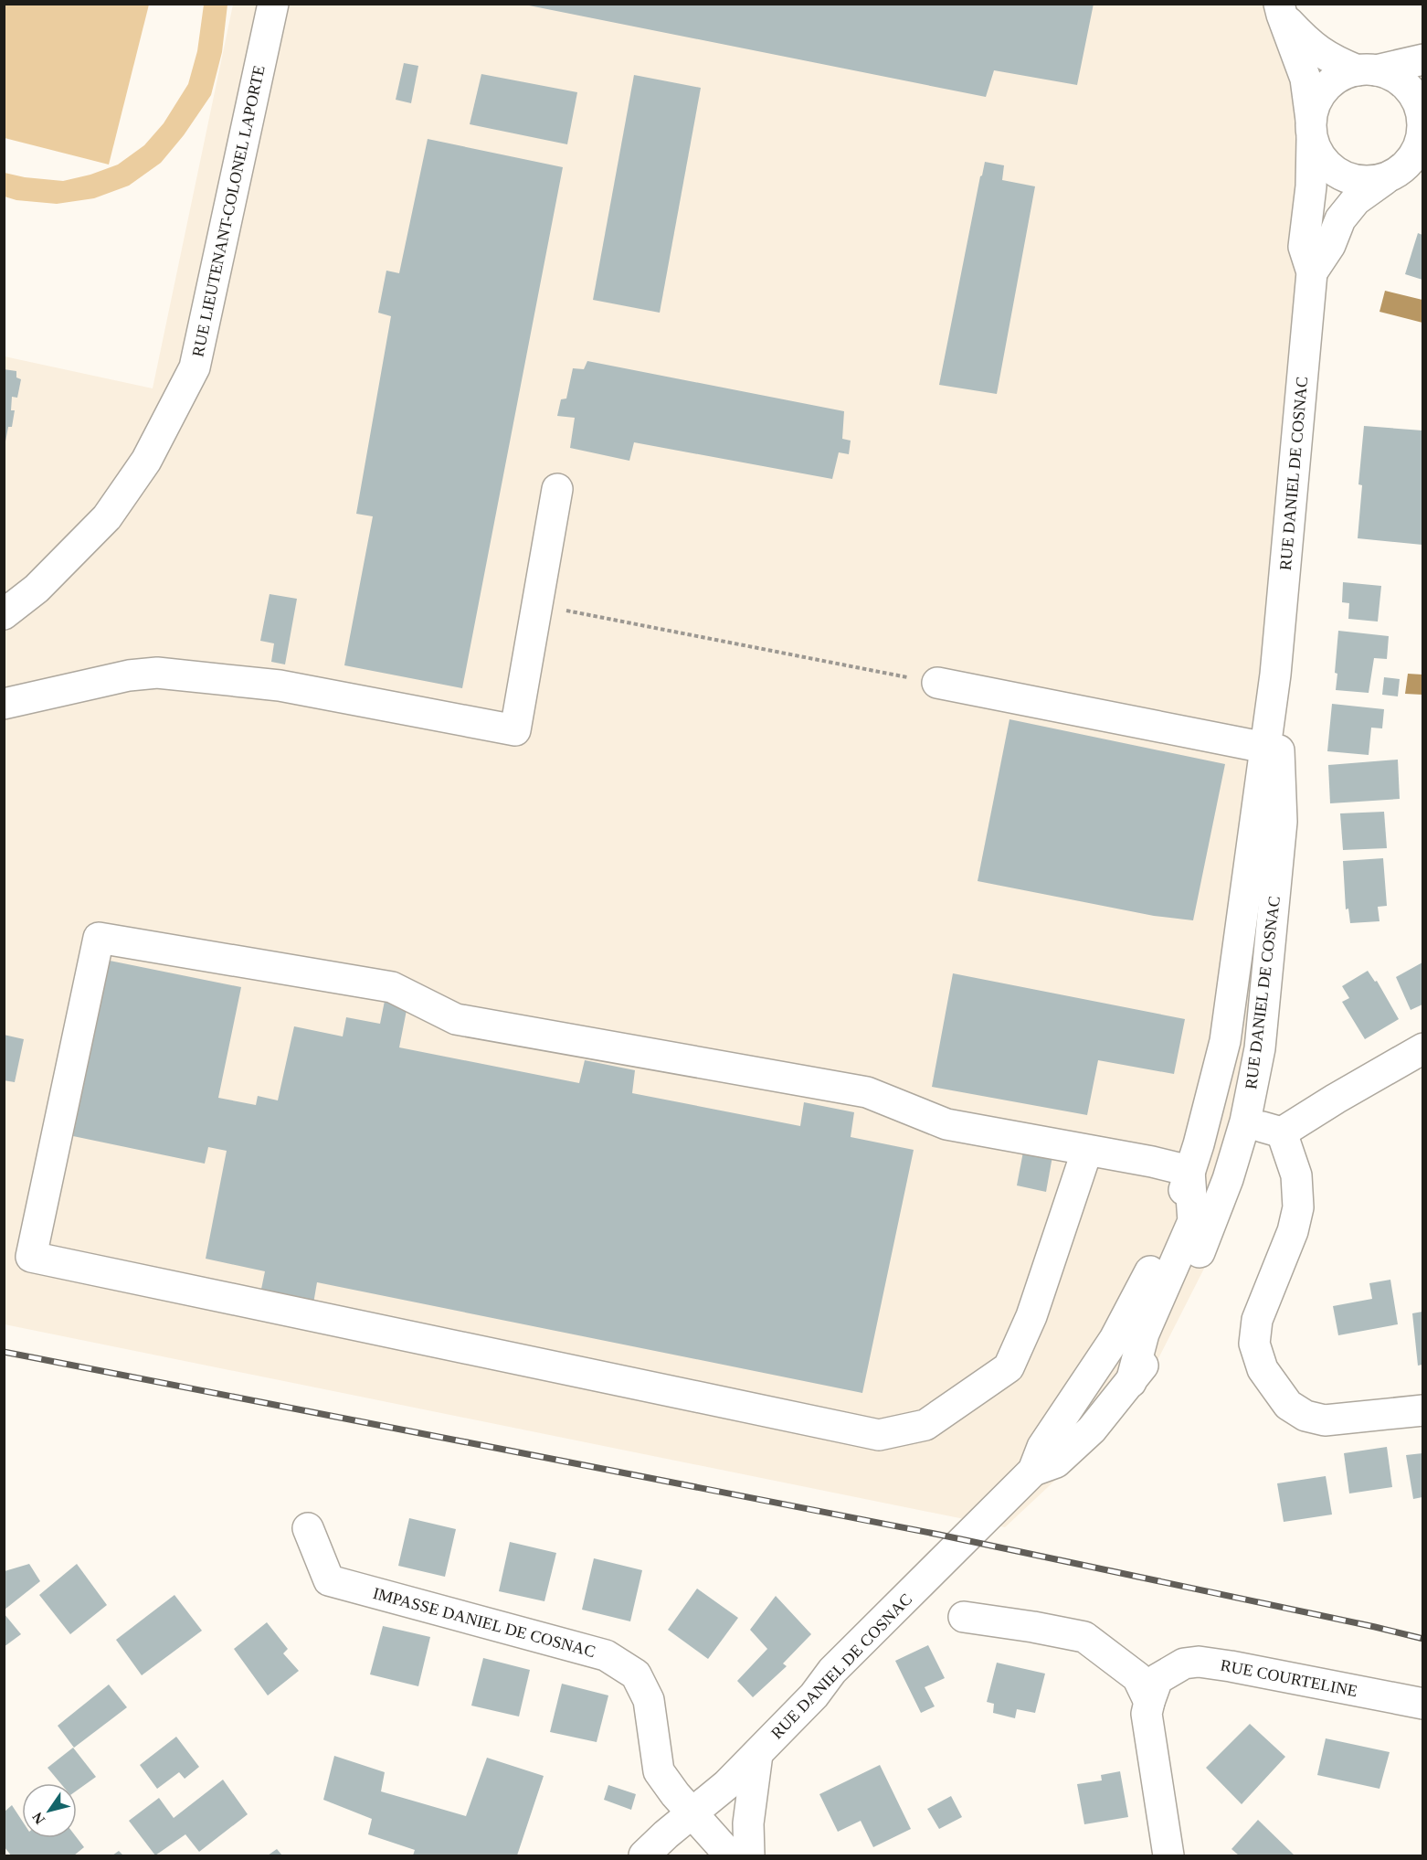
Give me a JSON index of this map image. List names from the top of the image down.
{
  "streets": {
    "street": [
      "RUE LIEUTENANT-COLONEL LAPORTE",
      "RUE DANIEL DE COSNAC",
      "IMPASSE DANIEL DE COSNAC",
      "RUE COURTELINE"
    ]
  },
  "crossings": [
    ["RUE DANIEL DE COSNAC", "IMPASSE DANIEL DE COSNAC"]
  ],
  "north": "bottom left"
}
